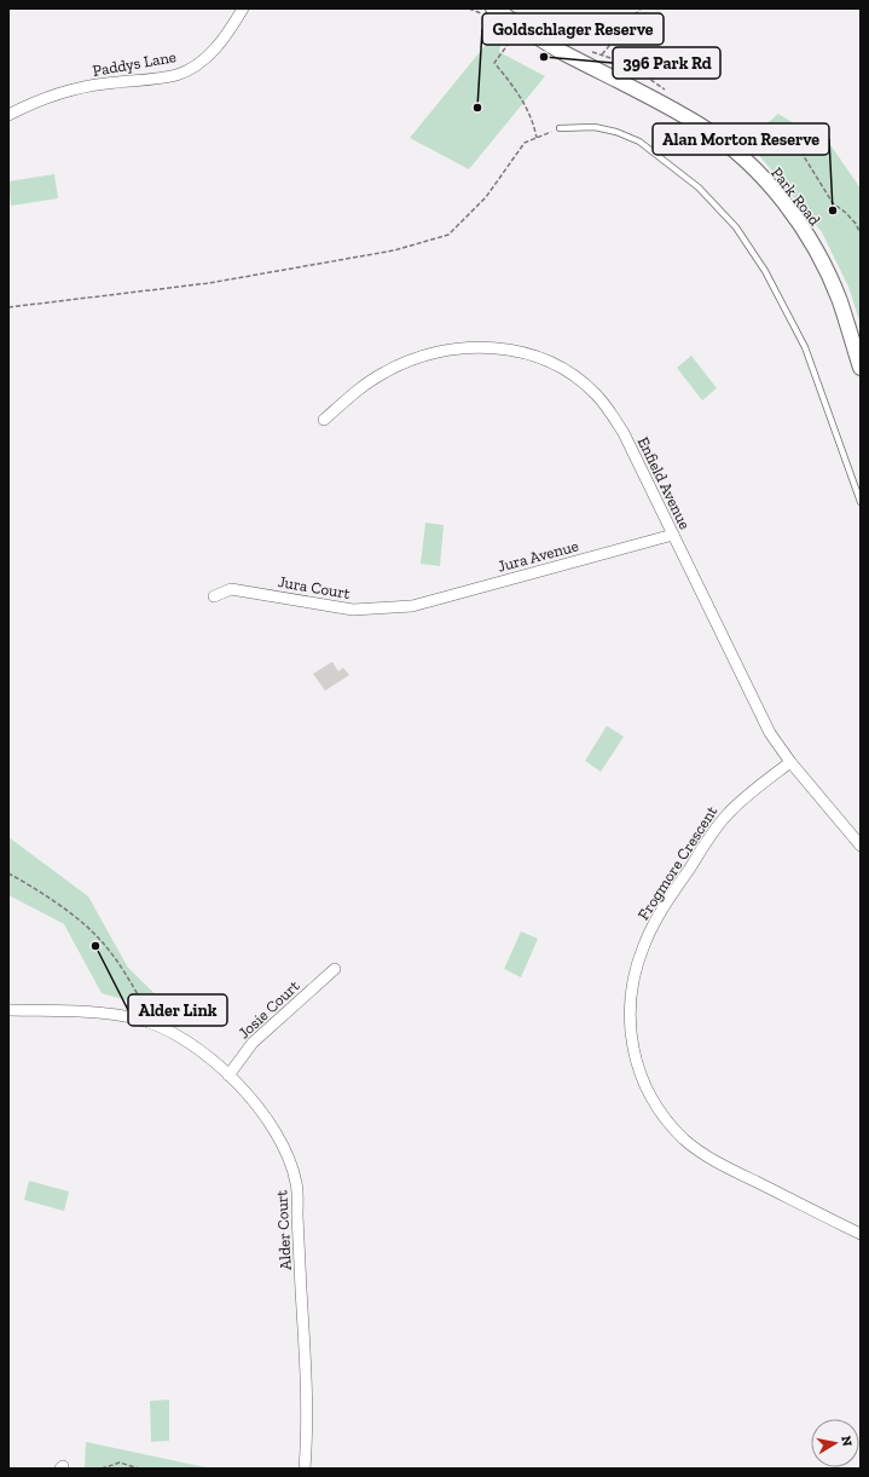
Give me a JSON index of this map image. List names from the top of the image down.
{
  "streets": {
    "street": [
      "Paddys Lane",
      "Park Road",
      "Enfield Avenue",
      "Jura Avenue",
      "Jura Court",
      "Frogmore Crescent",
      "Josie Court",
      "Alder Court"
    ]
  },
  "crossings": [
    ["Enfield Avenue", "Jura Avenue"],
    ["Enfield Avenue", "Frogmore Crescent"],
    ["Jura Avenue", "Jura Court"],
    ["Josie Court", "Alder Court"]
  ],
  "places": [
    "396 Park Rd",
    "Goldschlager Reserve",
    "Alan Morton Reserve",
    "Alder Link"
  ],
  "north": "right"
}
